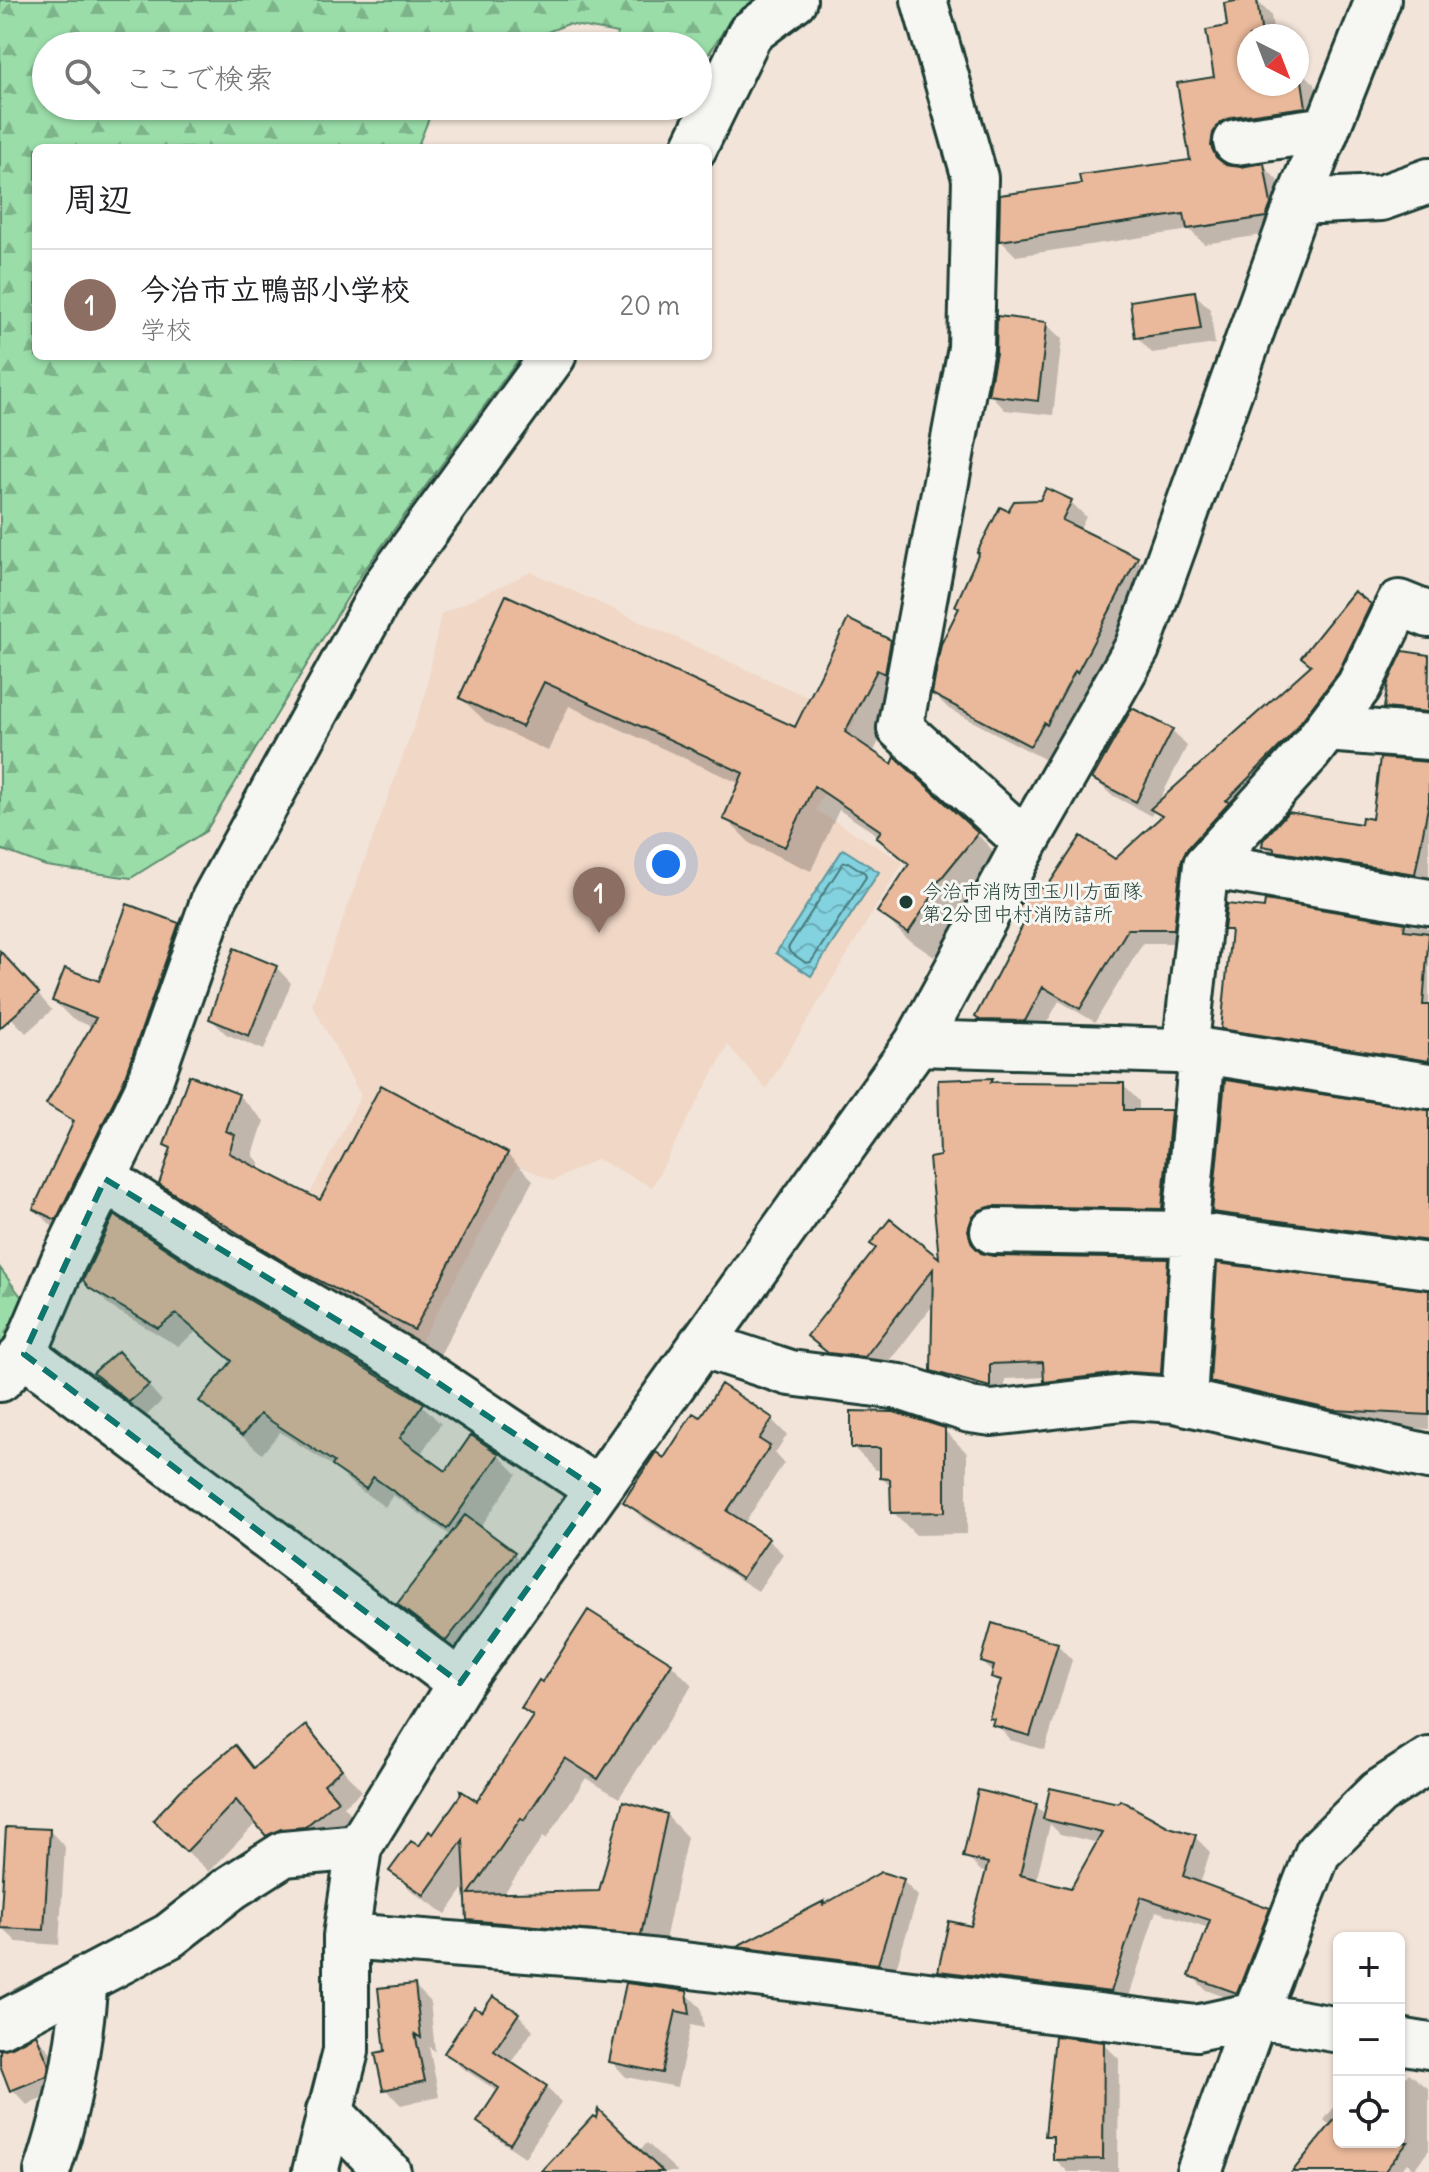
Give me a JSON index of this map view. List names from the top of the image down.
{
  "places": ["今治市消防団玉川方面隊 第2分団中村消防詰所"],
  "north": "bottom right",
  "page": {
    "search": "ここで検索",
    "heading": "周辺",
    "list": [
      {
        "mark": "1",
        "name": "今治市立鴨部小学校",
        "note": "学校",
        "value": "20 m"
      }
    ],
    "pins": "1",
    "map_buttons": ["+", "−"]
  }
}
